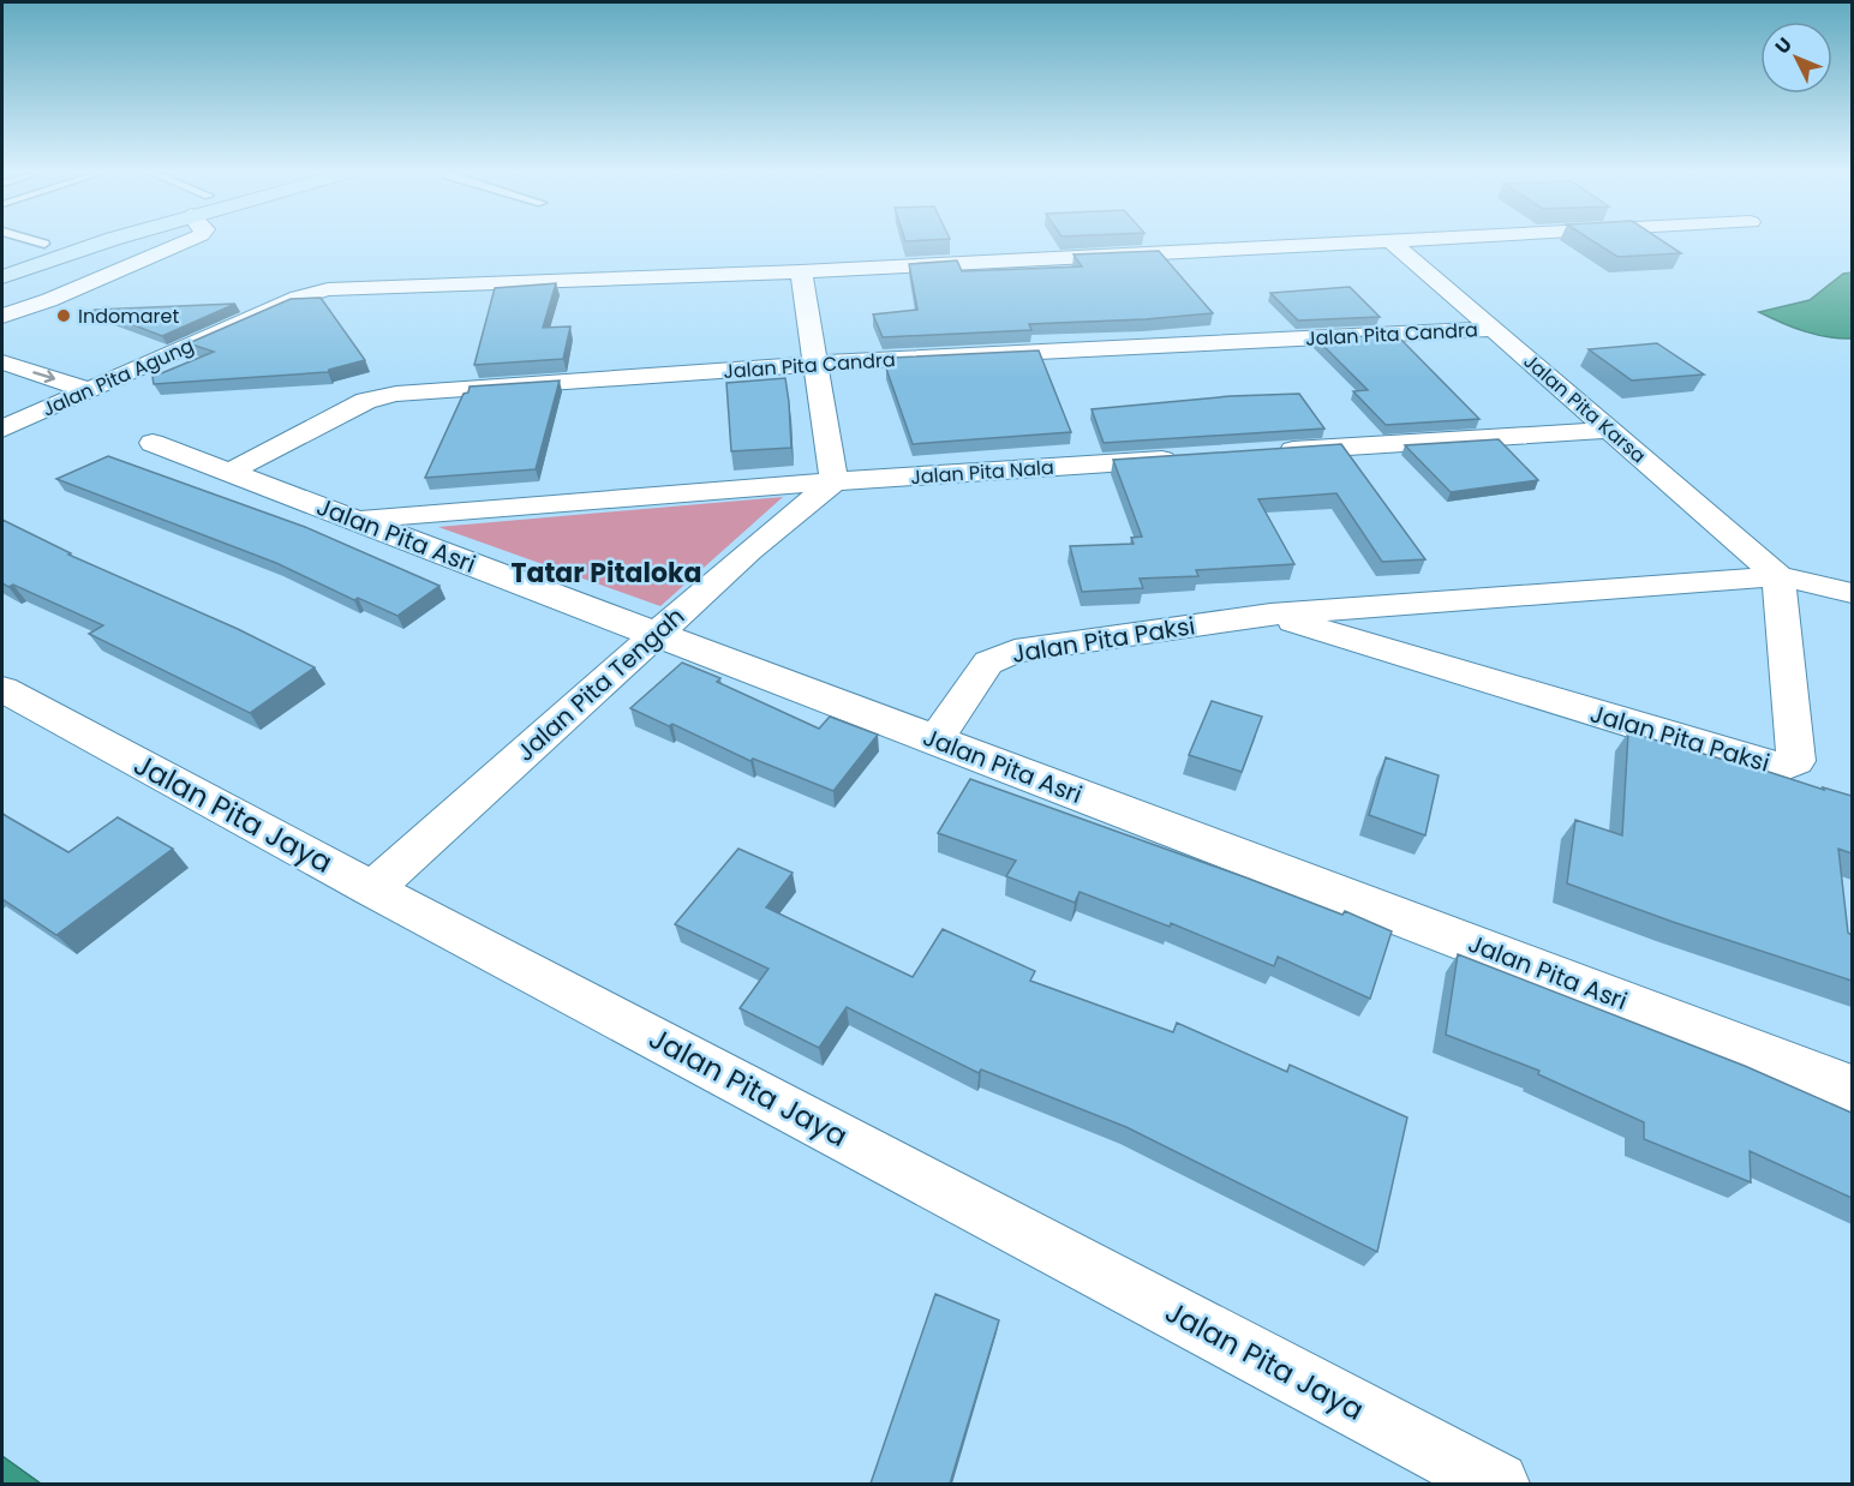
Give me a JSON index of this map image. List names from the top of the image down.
{
  "streets": {
    "street": [
      "Jalan Pita Candra",
      "Jalan Pita Agung",
      "Jalan Pita Karsa",
      "Jalan Pita Nala",
      "Jalan Pita Asri",
      "Jalan Pita Paksi",
      "Jalan Pita Tengah",
      "Jalan Pita Jaya"
    ]
  },
  "crossings": [
    ["Jalan Pita Candra", "Jalan Pita Karsa"],
    ["Jalan Pita Candra", "Jalan Pita Asri"],
    ["Jalan Pita Karsa", "Jalan Pita Paksi"],
    ["Jalan Pita Nala", "Jalan Pita Asri"],
    ["Jalan Pita Nala", "Jalan Pita Tengah"],
    ["Jalan Pita Asri", "Jalan Pita Paksi"],
    ["Jalan Pita Asri", "Jalan Pita Tengah"],
    ["Jalan Pita Tengah", "Jalan Pita Jaya"]
  ],
  "districts": ["Tatar Pitaloka"],
  "places": ["Indomaret"],
  "north": "top left"
}
